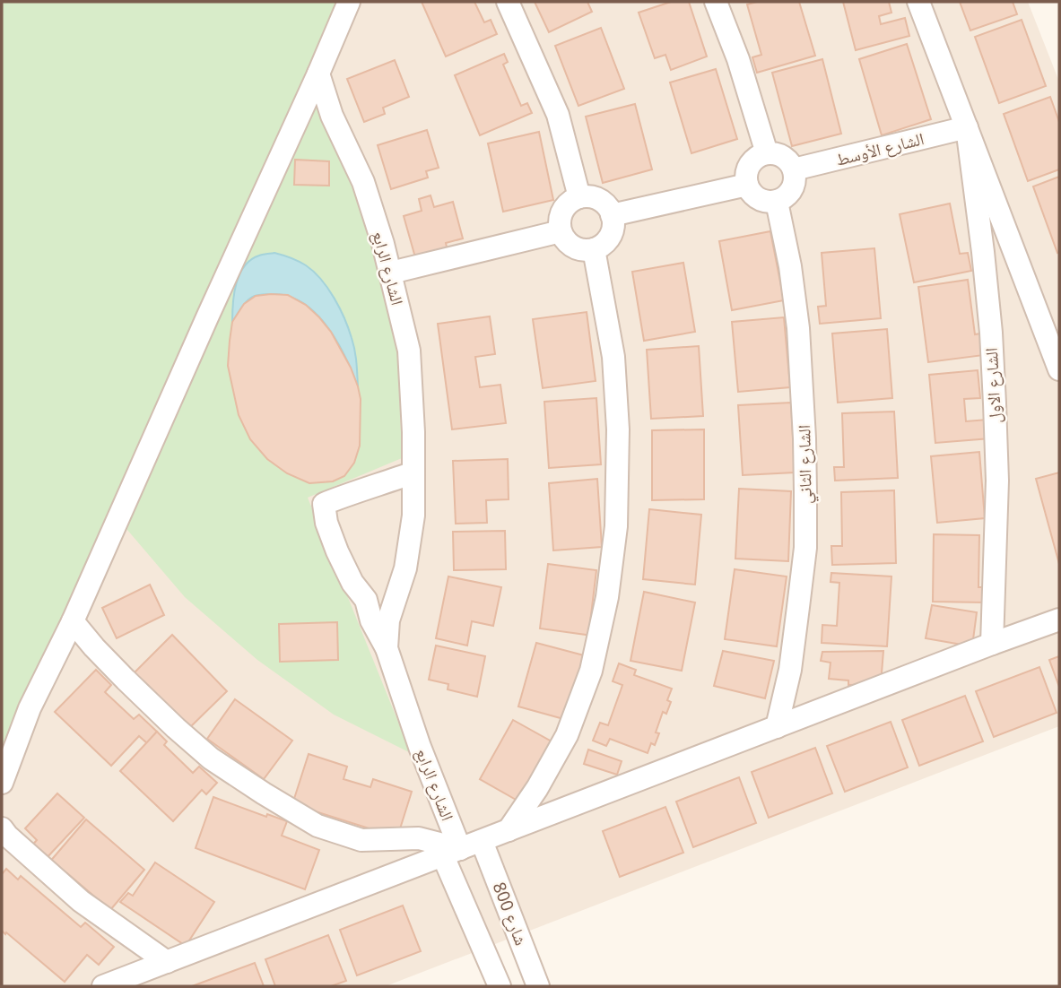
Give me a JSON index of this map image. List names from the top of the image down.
{
  "streets": {
    "street": [
      "الشارع الأوسط",
      "الشارع الرابع",
      "الشارع الاول",
      "الشارع الثاني",
      "شارع 800"
    ]
  },
  "crossings": [
    ["الشارع الأوسط", "الشارع الاول"],
    ["الشارع الأوسط", "الشارع الثاني"]
  ]
}
